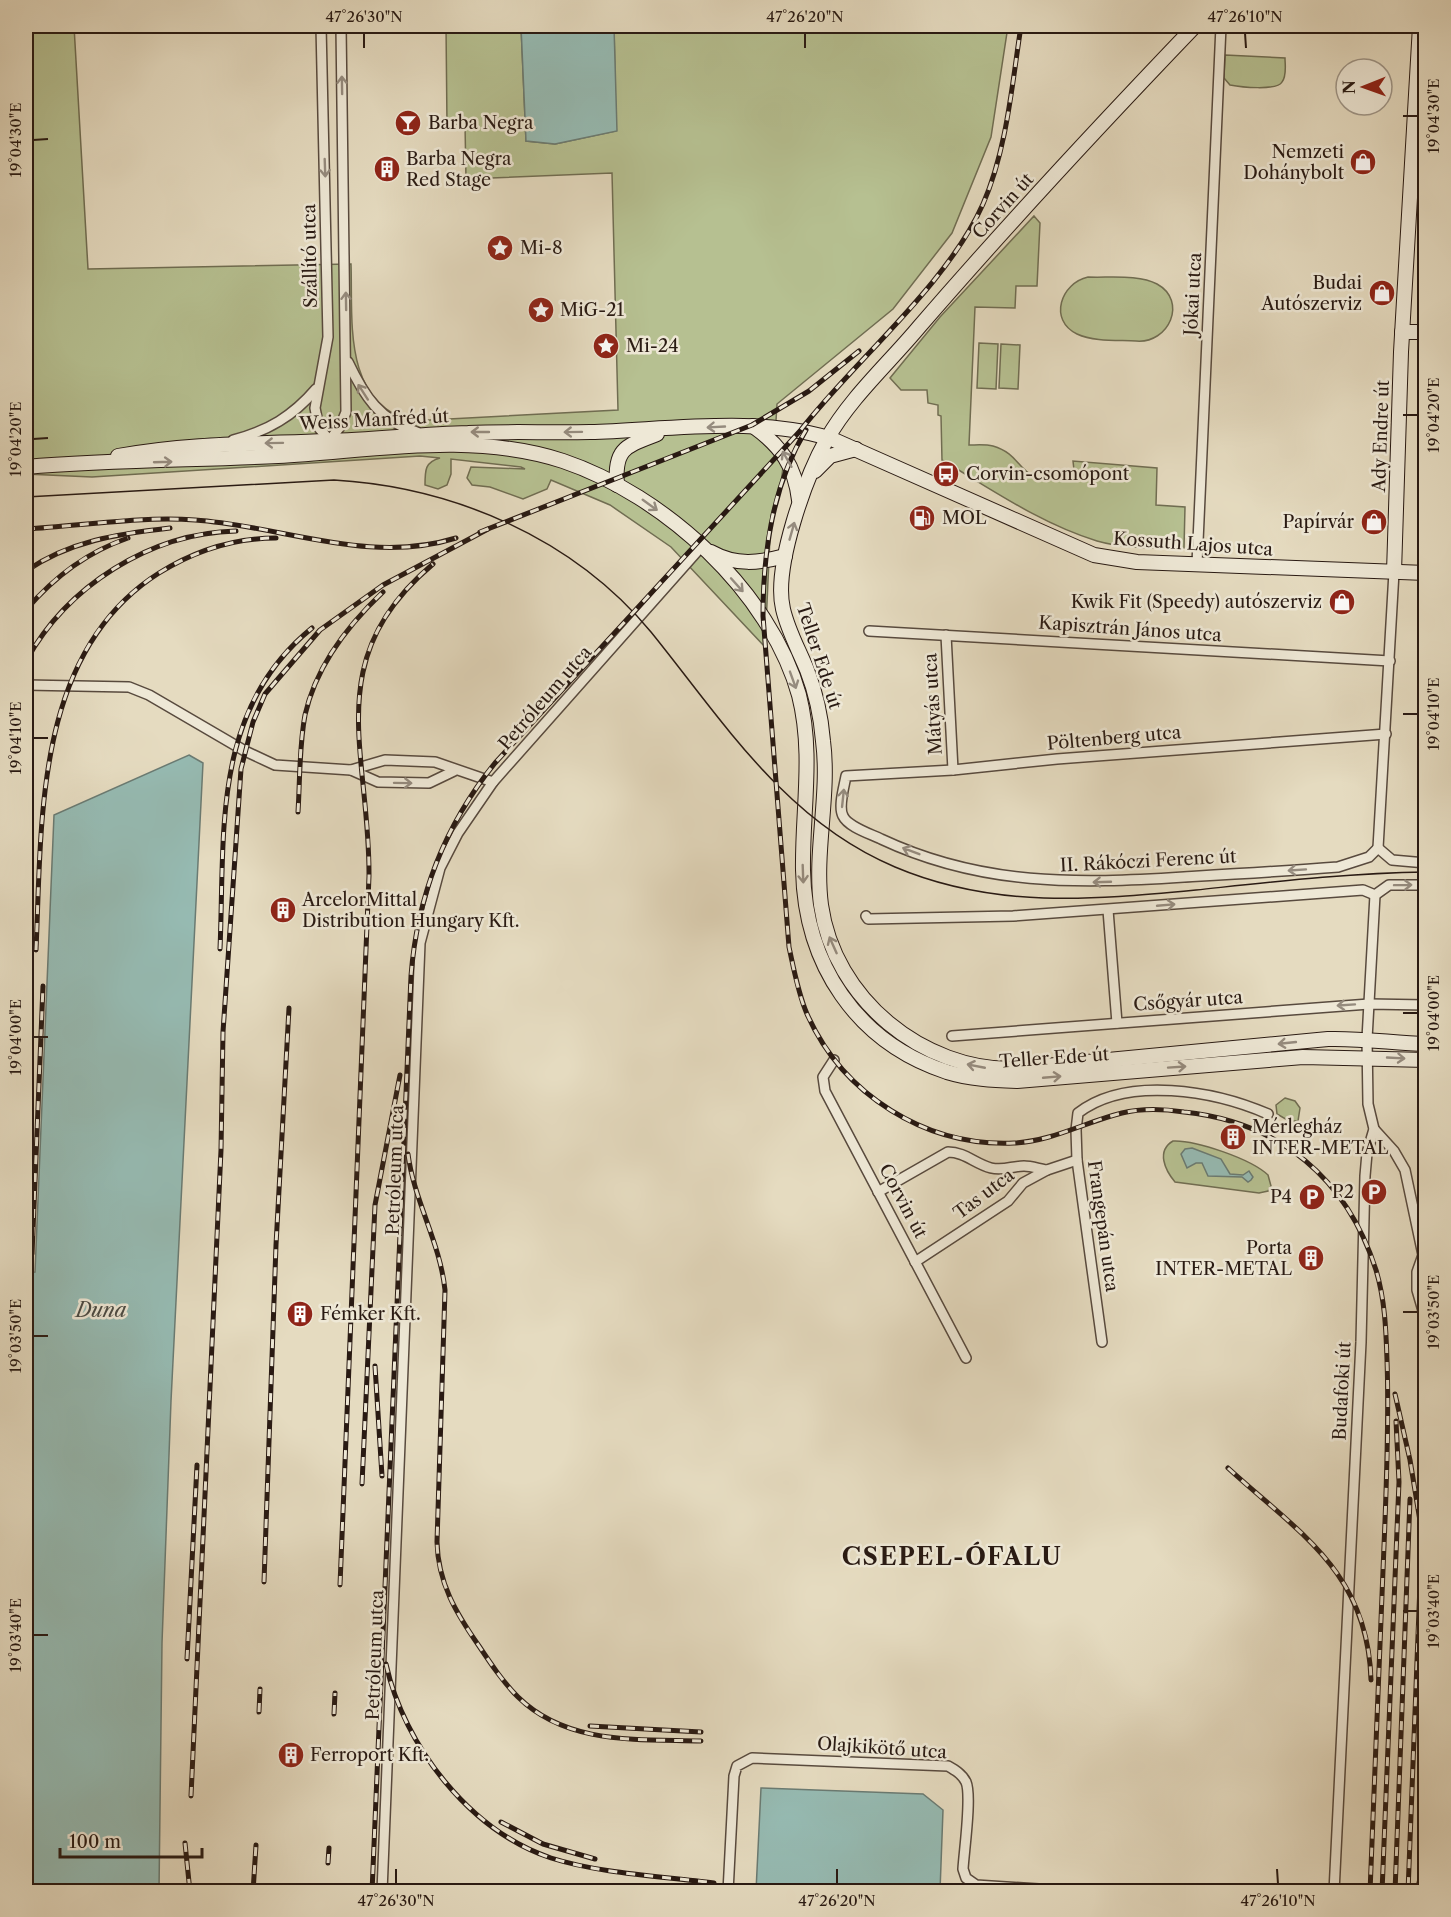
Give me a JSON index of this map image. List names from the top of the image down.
{
  "streets": {
    "main road": [
      "Corvin út",
      "Weiss Manfréd út",
      "Ady Endre út",
      "Kossuth Lajos utca",
      "Teller Ede út"
    ],
    "street": [
      "Szállító utca",
      "Jókai utca",
      "Kapisztrán János utca",
      "Petróleum utca",
      "Mátyás utca",
      "Pöltenberg utca",
      "II. Rákóczi Ferenc út",
      "Csőgyár utca",
      "Tas utca",
      "Frangepán utca",
      "Budafoki út",
      "Olajkikötő utca"
    ]
  },
  "crossings": [
    ["Corvin út", "Tas utca"],
    ["Szállító utca", "Weiss Manfréd út"],
    ["Jókai utca", "Kossuth Lajos utca"],
    ["Weiss Manfréd út", "Kossuth Lajos utca"],
    ["Weiss Manfréd út", "Teller Ede út"],
    ["Weiss Manfréd út", "Petróleum utca"],
    ["Ady Endre út", "Kossuth Lajos utca"],
    ["Ady Endre út", "Kapisztrán János utca"],
    ["Ady Endre út", "Pöltenberg utca"],
    ["Ady Endre út", "II. Rákóczi Ferenc út"],
    ["Kapisztrán János utca", "Mátyás utca"],
    ["Teller Ede út", "Petróleum utca"],
    ["Teller Ede út", "Budafoki út"],
    ["Mátyás utca", "Pöltenberg utca"],
    ["Pöltenberg utca", "II. Rákóczi Ferenc út"],
    ["Csőgyár utca", "Budafoki út"],
    ["Tas utca", "Frangepán utca"]
  ],
  "one_way": ["Csőgyár utca"],
  "districts": ["CSEPEL-ÓFALU"],
  "water": ["Duna"],
  "places": {
    "bar": ["Barba Negra"],
    "shop": [
      "Nemzeti Dohánybolt",
      "Budai Autószerviz",
      "Papírvár",
      "Kwik Fit (Speedy) autószerviz"
    ],
    "building": [
      "Barba Negra Red Stage",
      "ArcelorMittal Distribution Hungary Kft.",
      "Mérlegház INTER-METAL",
      "Porta INTER-METAL",
      "Fémker Kft.",
      "Ferroport Kft."
    ],
    "place": ["Mi-8", "MiG-21", "Mi-24"],
    "bus stop": ["Corvin-csomópont"],
    "fuel station": ["MOL"],
    "parking": ["P2", "P4"]
  },
  "scale_bar": "100 m",
  "north": "left",
  "coordinates": [
    "47°26'30\"N",
    "47°26'20\"N",
    "47°26'10\"N",
    "19°04'30\"E",
    "19°04'20\"E",
    "19°04'10\"E",
    "19°04'00\"E",
    "19°03'50\"E",
    "19°03'40\"E"
  ]
}
